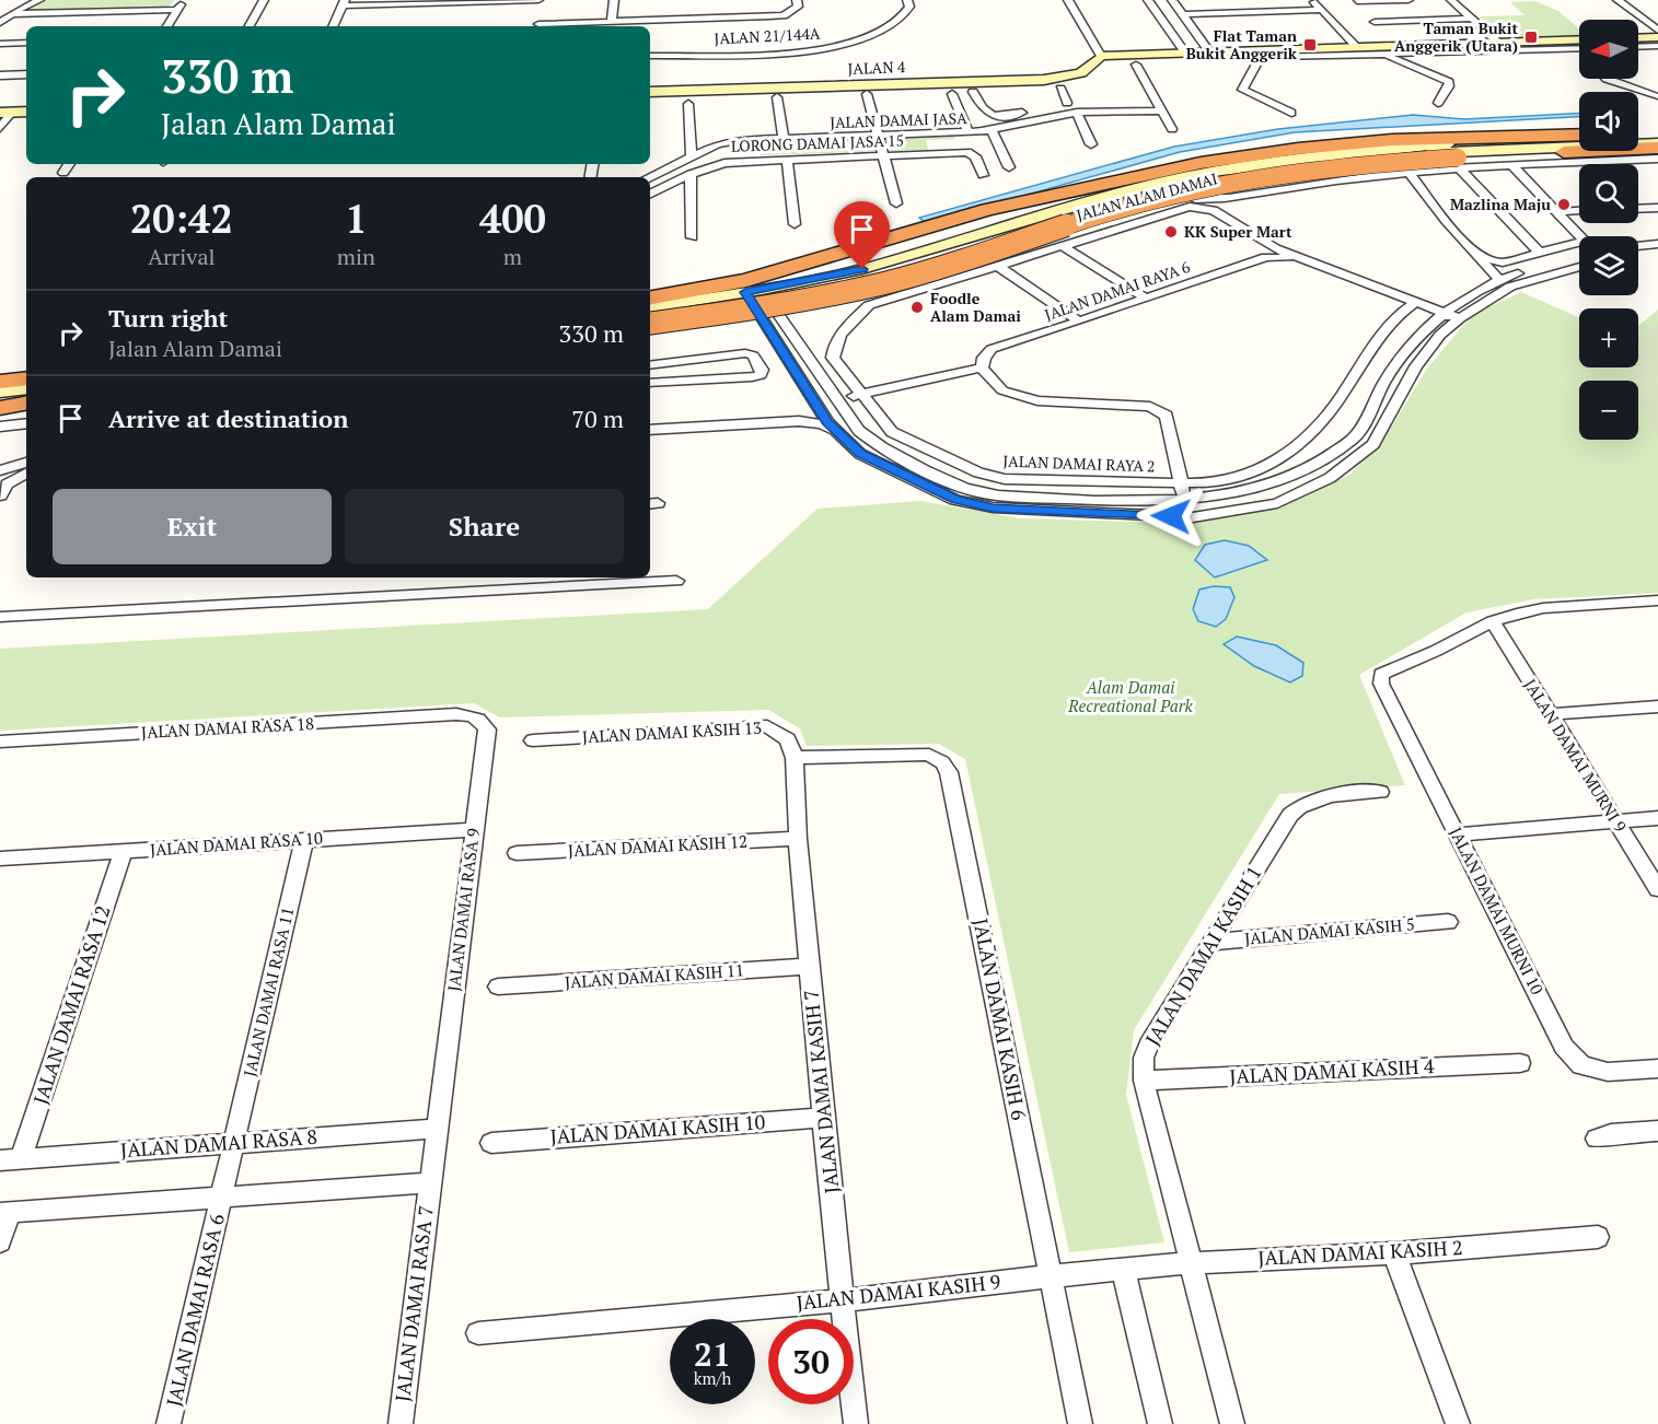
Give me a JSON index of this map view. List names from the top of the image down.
{
  "streets": {
    "main road": ["JALAN 4", "JALAN ALAM DAMAI"],
    "street": [
      "JALAN 21/144A",
      "JALAN DAMAI JASA",
      "LORONG DAMAI JASA 15",
      "JALAN DAMAI RAYA 6",
      "JALAN DAMAI RAYA 2",
      "JALAN DAMAI RASA 18",
      "JALAN DAMAI KASIH 13",
      "JALAN DAMAI MURNI 9",
      "JALAN DAMAI RASA 10",
      "JALAN DAMAI KASIH 12",
      "JALAN DAMAI RASA 9",
      "JALAN DAMAI MURNI 10",
      "JALAN DAMAI KASIH 5",
      "JALAN DAMAI KASIH 1",
      "JALAN DAMAI KASIH 11",
      "JALAN DAMAI RASA 11",
      "JALAN DAMAI RASA 12",
      "JALAN DAMAI KASIH 6",
      "JALAN DAMAI KASIH 4",
      "JALAN DAMAI KASIH 7",
      "JALAN DAMAI KASIH 10",
      "JALAN DAMAI RASA 8",
      "JALAN DAMAI KASIH 2",
      "JALAN DAMAI KASIH 9",
      "JALAN DAMAI RASA 7",
      "JALAN DAMAI RASA 6"
    ]
  },
  "crossings": [
    ["JALAN DAMAI RAYA 6", "JALAN DAMAI RAYA 2"],
    ["JALAN DAMAI RASA 18", "JALAN DAMAI RASA 9"],
    ["JALAN DAMAI KASIH 13", "JALAN DAMAI KASIH 6"],
    ["JALAN DAMAI KASIH 13", "JALAN DAMAI KASIH 7"],
    ["JALAN DAMAI MURNI 9", "JALAN DAMAI MURNI 10"],
    ["JALAN DAMAI RASA 10", "JALAN DAMAI RASA 9"],
    ["JALAN DAMAI RASA 10", "JALAN DAMAI RASA 11"],
    ["JALAN DAMAI RASA 10", "JALAN DAMAI RASA 12"],
    ["JALAN DAMAI KASIH 12", "JALAN DAMAI KASIH 7"],
    ["JALAN DAMAI RASA 9", "JALAN DAMAI RASA 8"],
    ["JALAN DAMAI RASA 9", "JALAN DAMAI RASA 7"],
    ["JALAN DAMAI KASIH 5", "JALAN DAMAI KASIH 1"],
    ["JALAN DAMAI KASIH 1", "JALAN DAMAI KASIH 4"],
    ["JALAN DAMAI KASIH 1", "JALAN DAMAI KASIH 2"],
    ["JALAN DAMAI KASIH 11", "JALAN DAMAI KASIH 7"],
    ["JALAN DAMAI RASA 11", "JALAN DAMAI RASA 8"],
    ["JALAN DAMAI RASA 11", "JALAN DAMAI RASA 6"],
    ["JALAN DAMAI RASA 12", "JALAN DAMAI RASA 8"],
    ["JALAN DAMAI KASIH 6", "JALAN DAMAI KASIH 7"],
    ["JALAN DAMAI KASIH 6", "JALAN DAMAI KASIH 9"],
    ["JALAN DAMAI KASIH 7", "JALAN DAMAI KASIH 10"],
    ["JALAN DAMAI KASIH 7", "JALAN DAMAI KASIH 9"],
    ["JALAN DAMAI KASIH 2", "JALAN DAMAI KASIH 9"]
  ],
  "parks": ["Alam Damai Recreational Park"],
  "places": {
    "transit": ["Taman Bukit Anggerik (Utara)", "Flat Taman Bukit Anggerik"],
    "other": ["Mazlina Maju", "KK Super Mart", "Foodle Alam Damai"]
  },
  "north": "left",
  "page": {
    "map_buttons": ["+", "−"],
    "turn": ["330 m", "Jalan Alam Damai"],
    "eta": [
      "20:42",
      "Arrival",
      "1",
      "min",
      "400",
      "m"
    ],
    "list": [
      {
        "name": "Turn right",
        "note": "Jalan Alam Damai",
        "value": "330 m"
      },
      {
        "name": "Arrive at destination",
        "value": "70 m"
      }
    ],
    "buttons": ["Exit", "Share"],
    "speed": "21 km/h",
    "limit": "30"
  }
}
